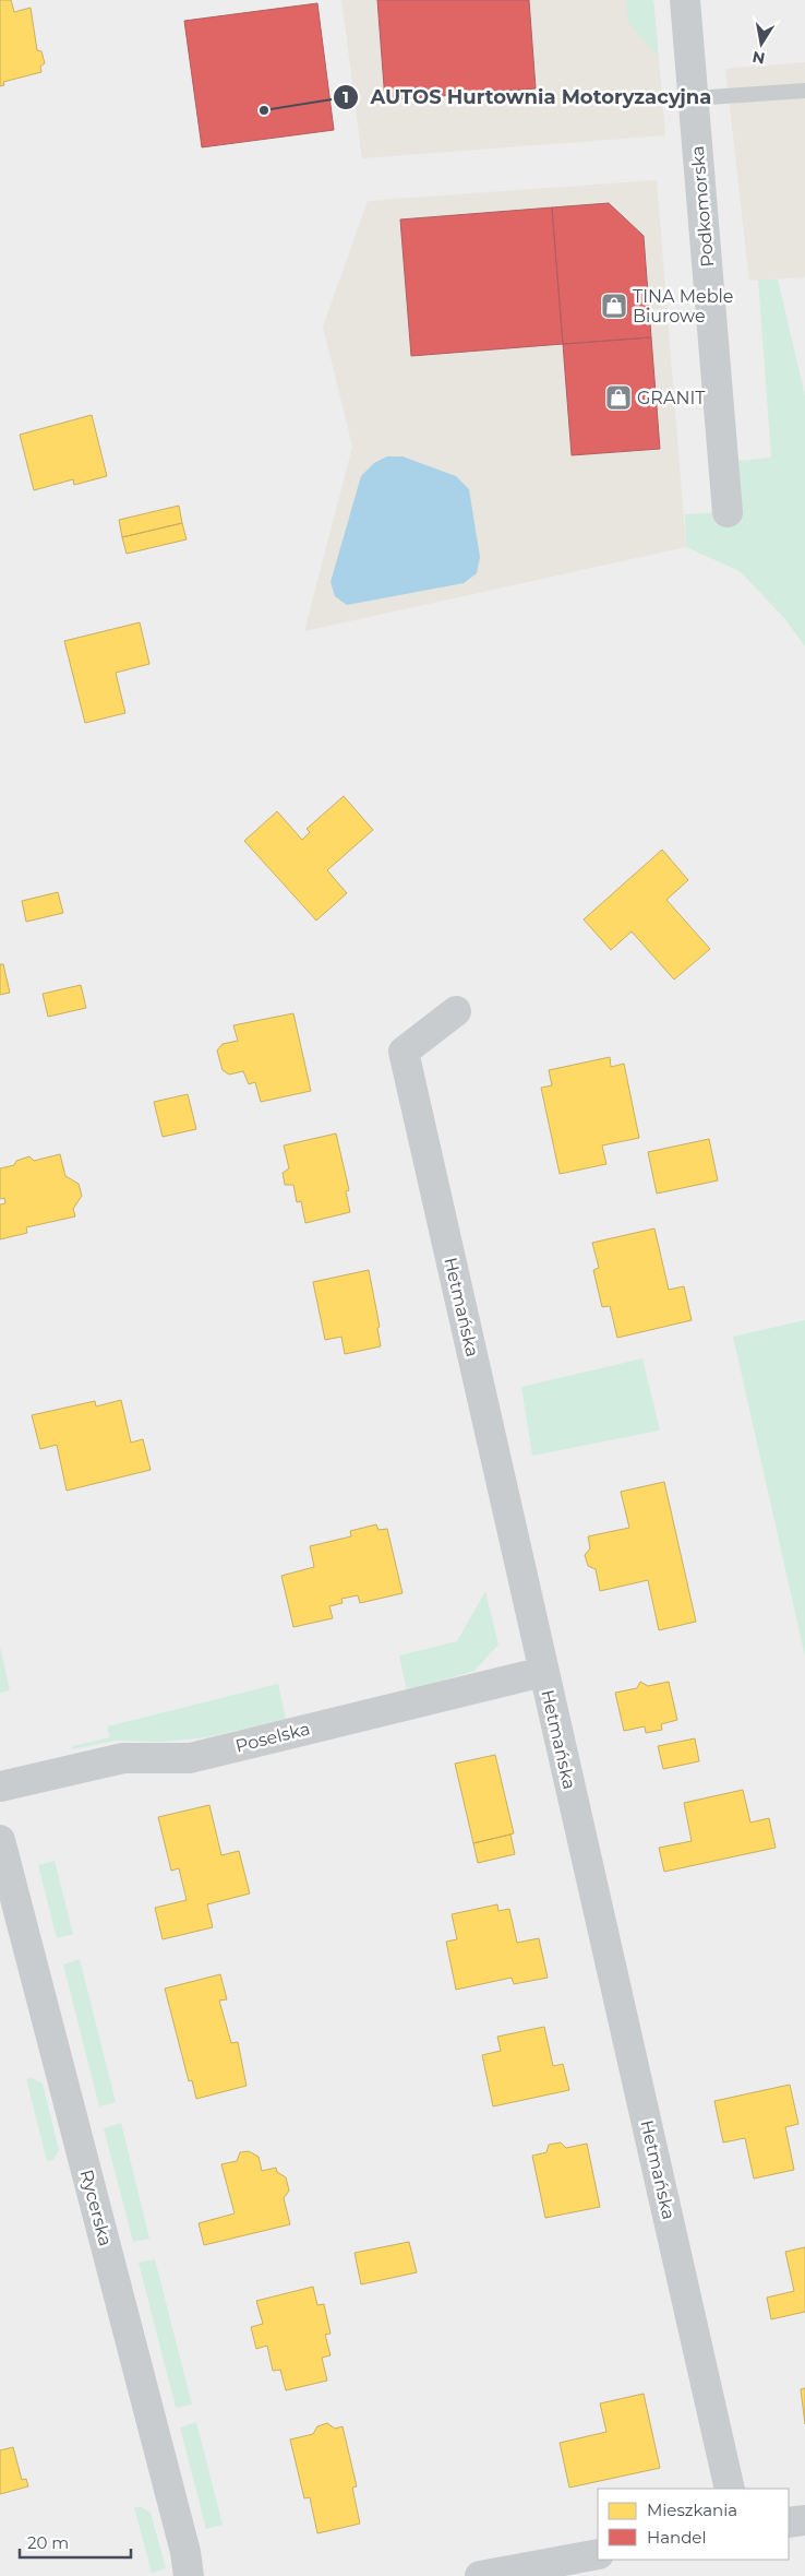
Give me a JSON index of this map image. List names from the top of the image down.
{
  "streets": {
    "street": [
      "Podkomorska",
      "Hetmańska",
      "Poselska",
      "Rycerska"
    ]
  },
  "crossings": [
    ["Hetmańska", "Poselska"]
  ],
  "places": {
    "other": ["AUTOS Hurtownia Motoryzacyjna"],
    "shop": ["TINA Meble Biurowe", "GRANIT"]
  },
  "legend": ["Mieszkania", "Handel"],
  "scale_bar": "20 m",
  "north": "bottom"
}
